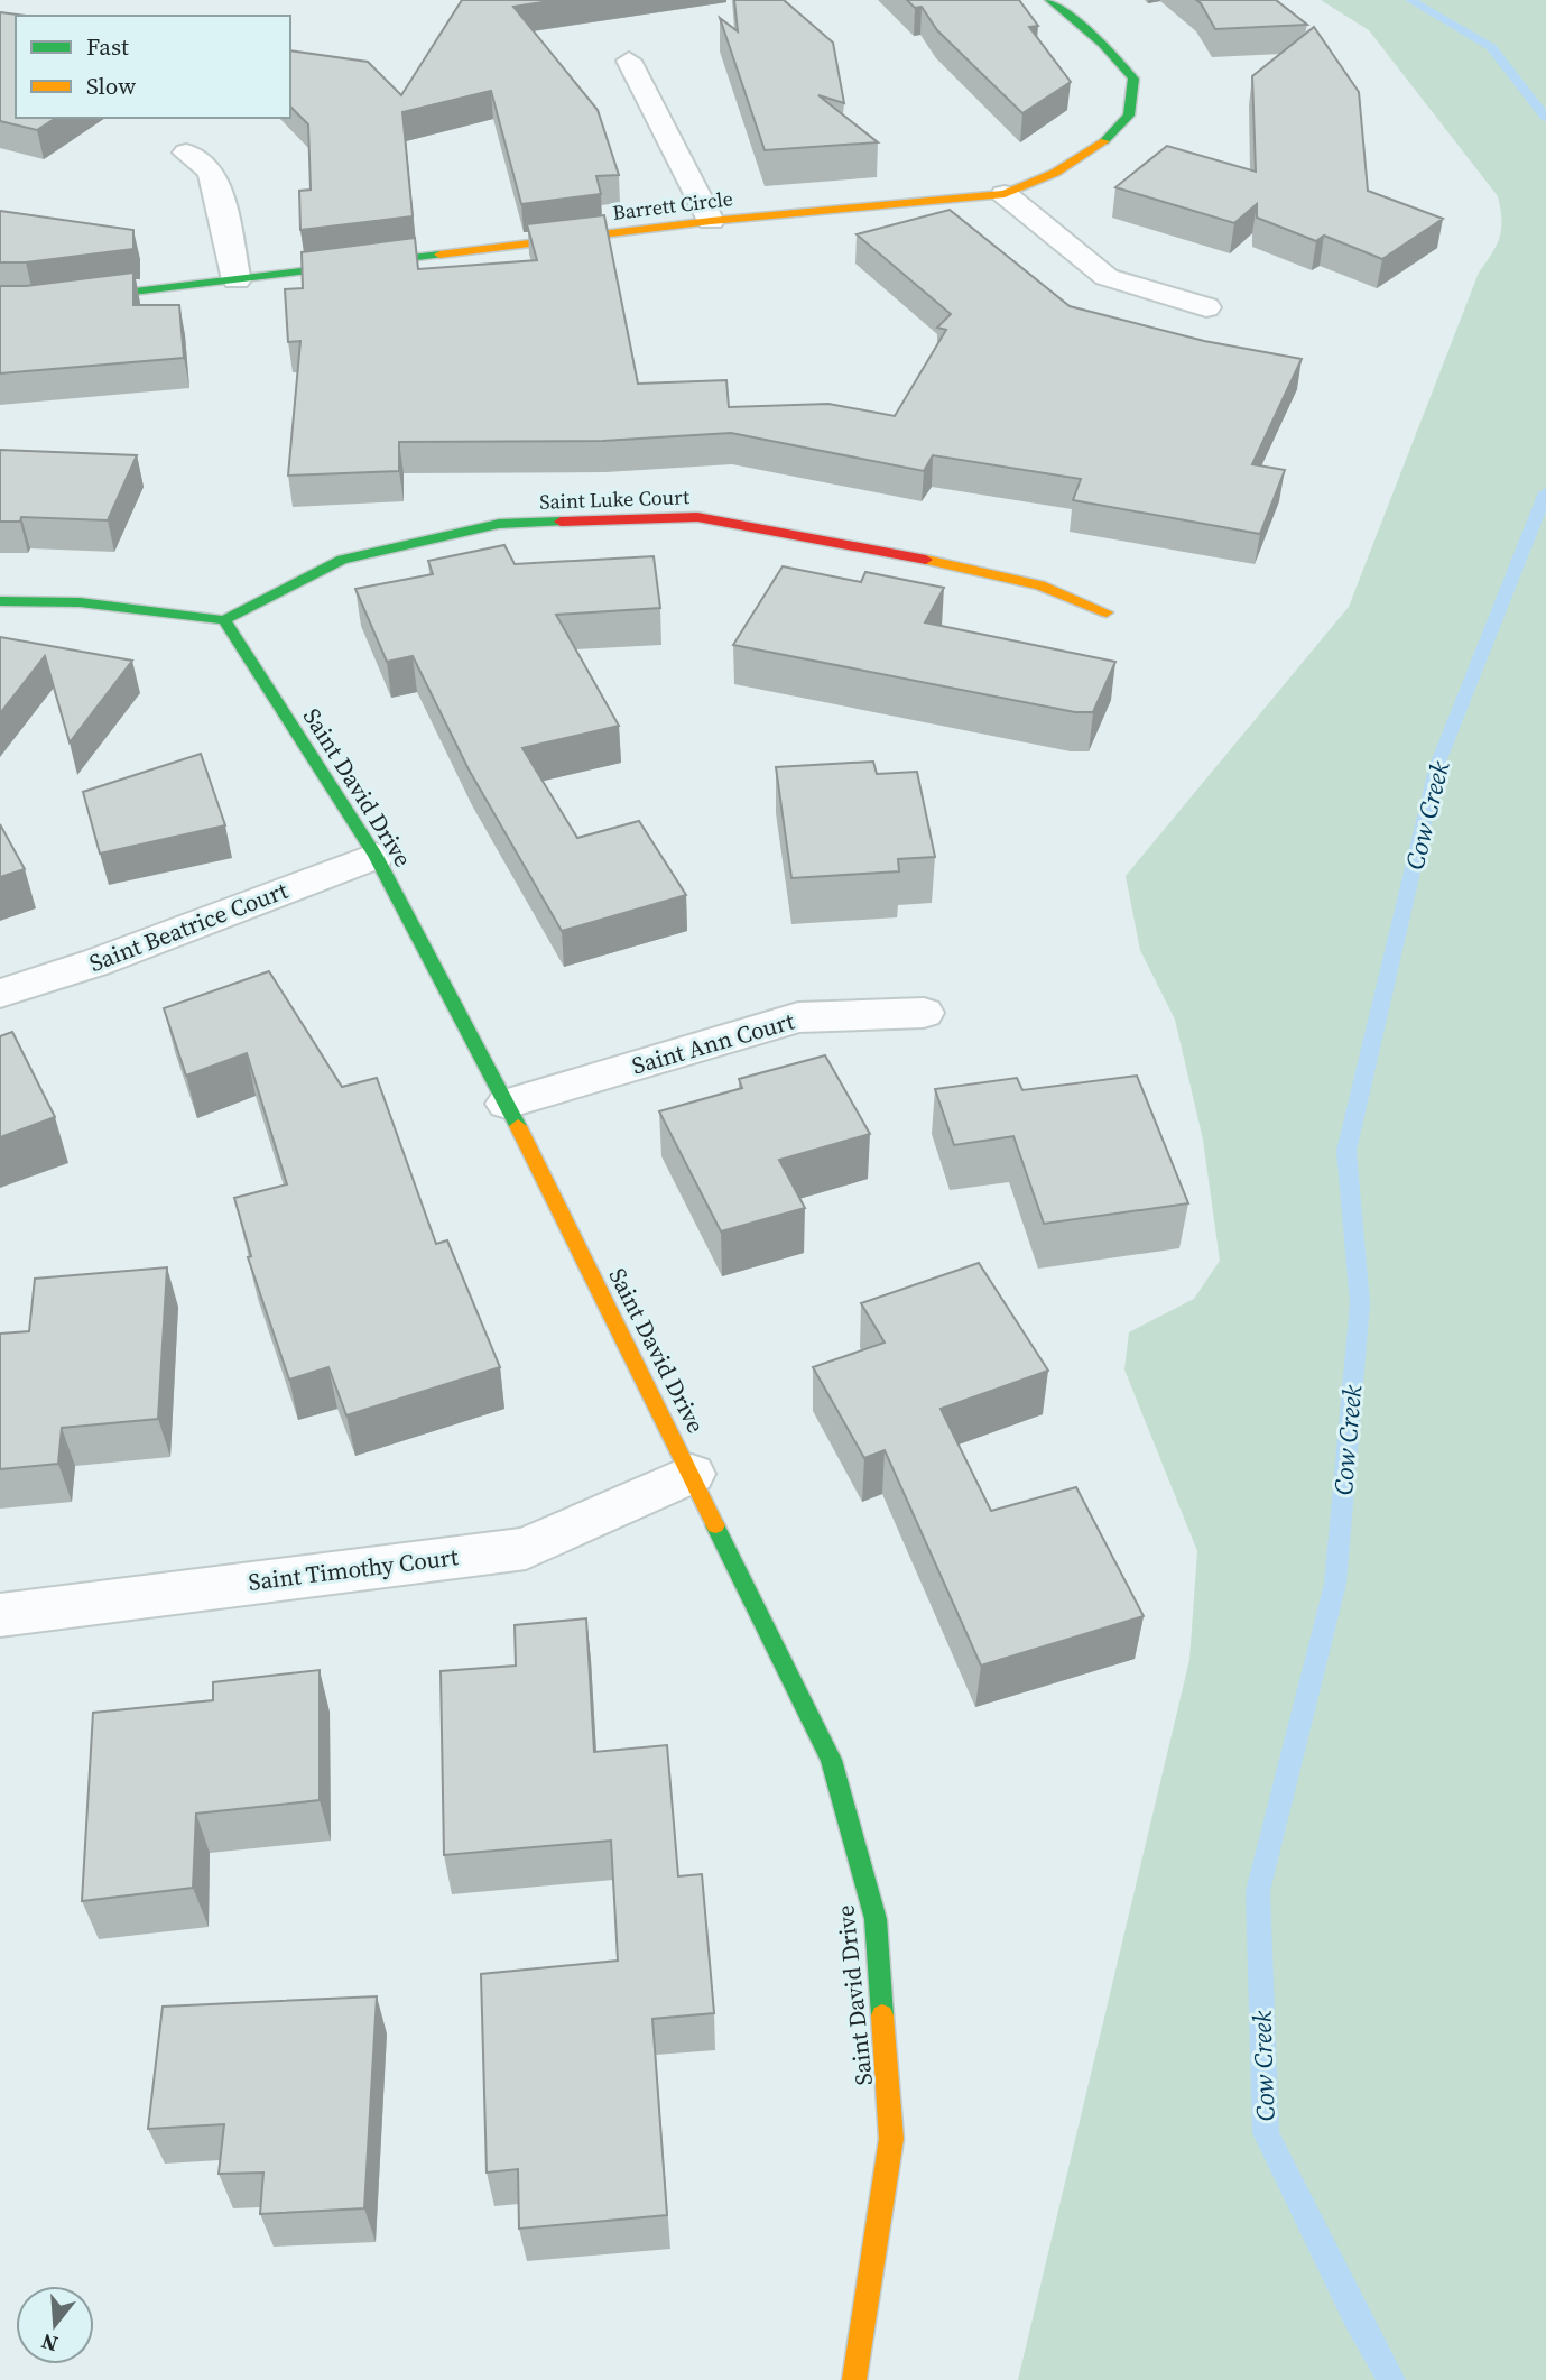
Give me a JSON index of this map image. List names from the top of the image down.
{
  "streets": {
    "street": [
      "Barrett Circle",
      "Saint Luke Court",
      "Saint David Drive",
      "Saint Beatrice Court",
      "Saint Ann Court",
      "Saint Timothy Court"
    ]
  },
  "crossings": [
    ["Saint Luke Court", "Saint David Drive"],
    ["Saint David Drive", "Saint Beatrice Court"],
    ["Saint David Drive", "Saint Ann Court"],
    ["Saint David Drive", "Saint Timothy Court"]
  ],
  "water": ["Cow Creek"],
  "legend": ["Fast", "Slow"],
  "north": "bottom"
}
